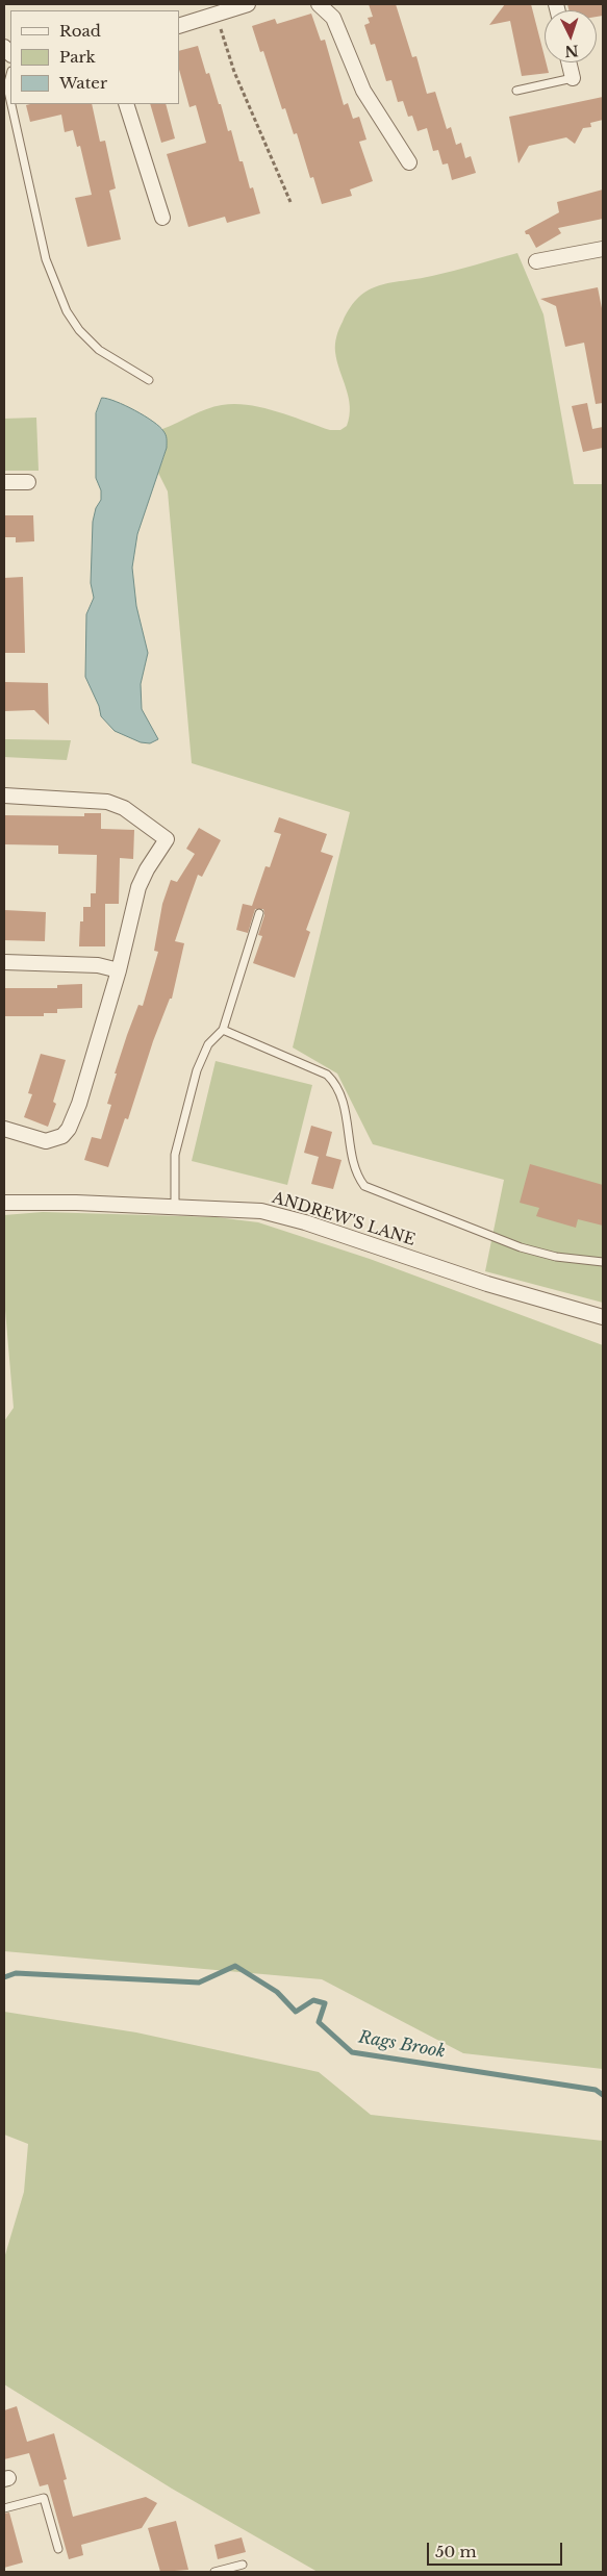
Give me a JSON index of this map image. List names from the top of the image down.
{
  "streets": {
    "street": ["ANDREW'S LANE"]
  },
  "water": ["Rags Brook"],
  "legend": ["Road", "Park", "Water"],
  "scale_bar": "50 m",
  "north": "bottom"
}
